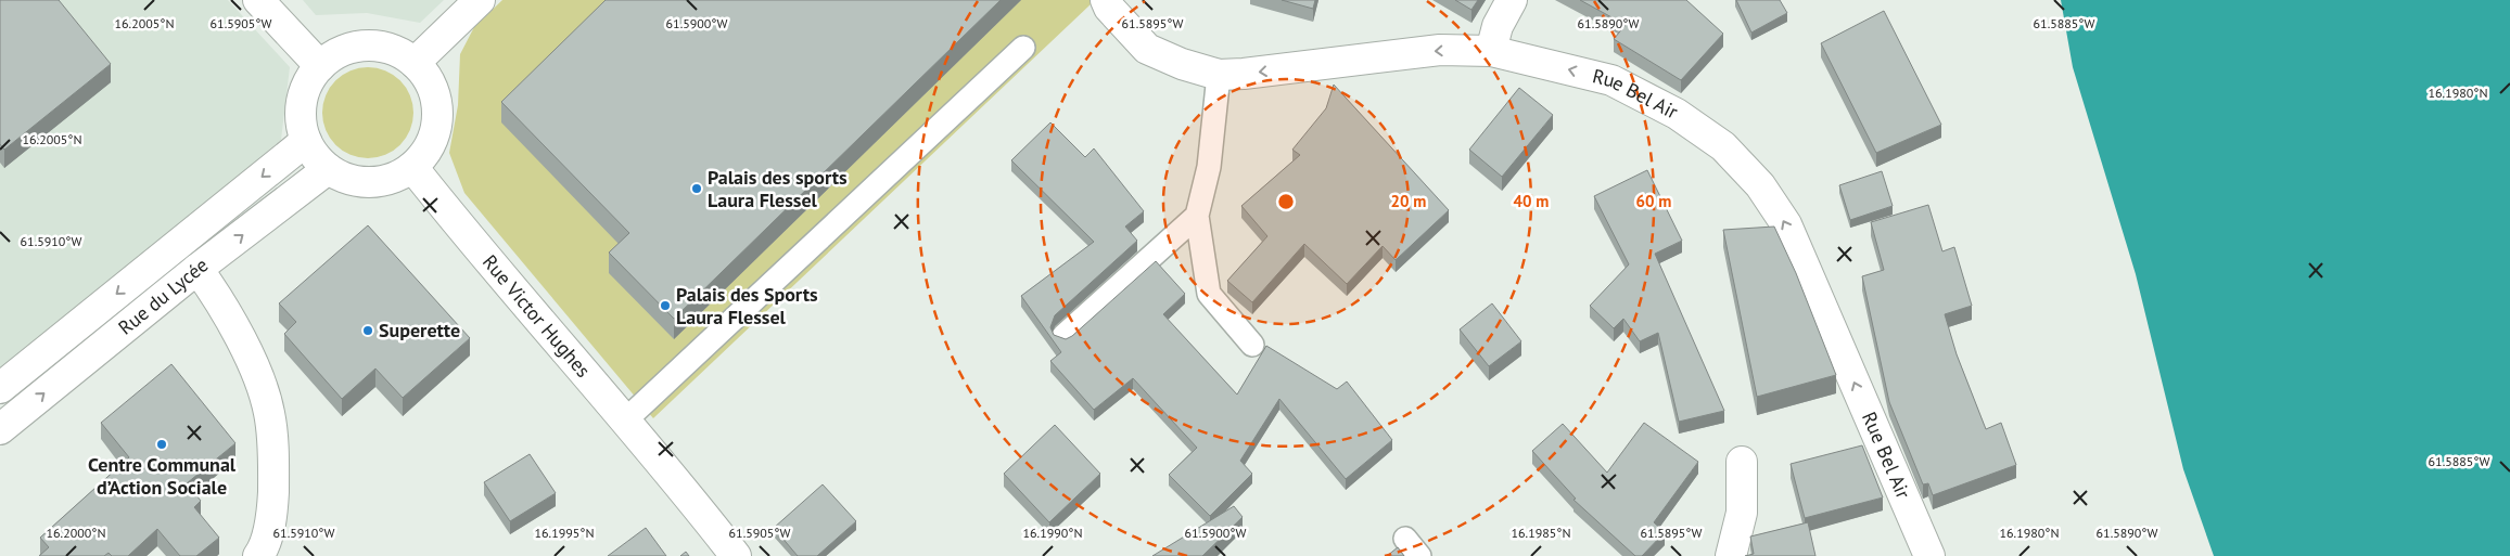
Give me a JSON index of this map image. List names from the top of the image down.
{
  "streets": {
    "street": ["Rue Bel Air", "Rue du Lycée", "Rue Victor Hughes"]
  },
  "crossings": [
    ["Rue du Lycée", "Rue Victor Hughes"]
  ],
  "one_way": ["Rue Bel Air"],
  "places": [
    "Palais des sports Laura Flessel",
    "Palais des Sports Laura Flessel",
    "Superette",
    "Centre Communal d’Action Sociale"
  ],
  "coordinates": [
    "16.2005°N",
    "61.5895°W",
    "61.5905°W",
    "61.5900°W",
    "61.5890°W",
    "61.5885°W",
    "16.1980°N",
    "61.5910°W",
    "16.2000°N",
    "16.1995°N",
    "16.1990°N",
    "16.1985°N"
  ],
  "rings": ["20 m", "40 m", "60 m"]
}
